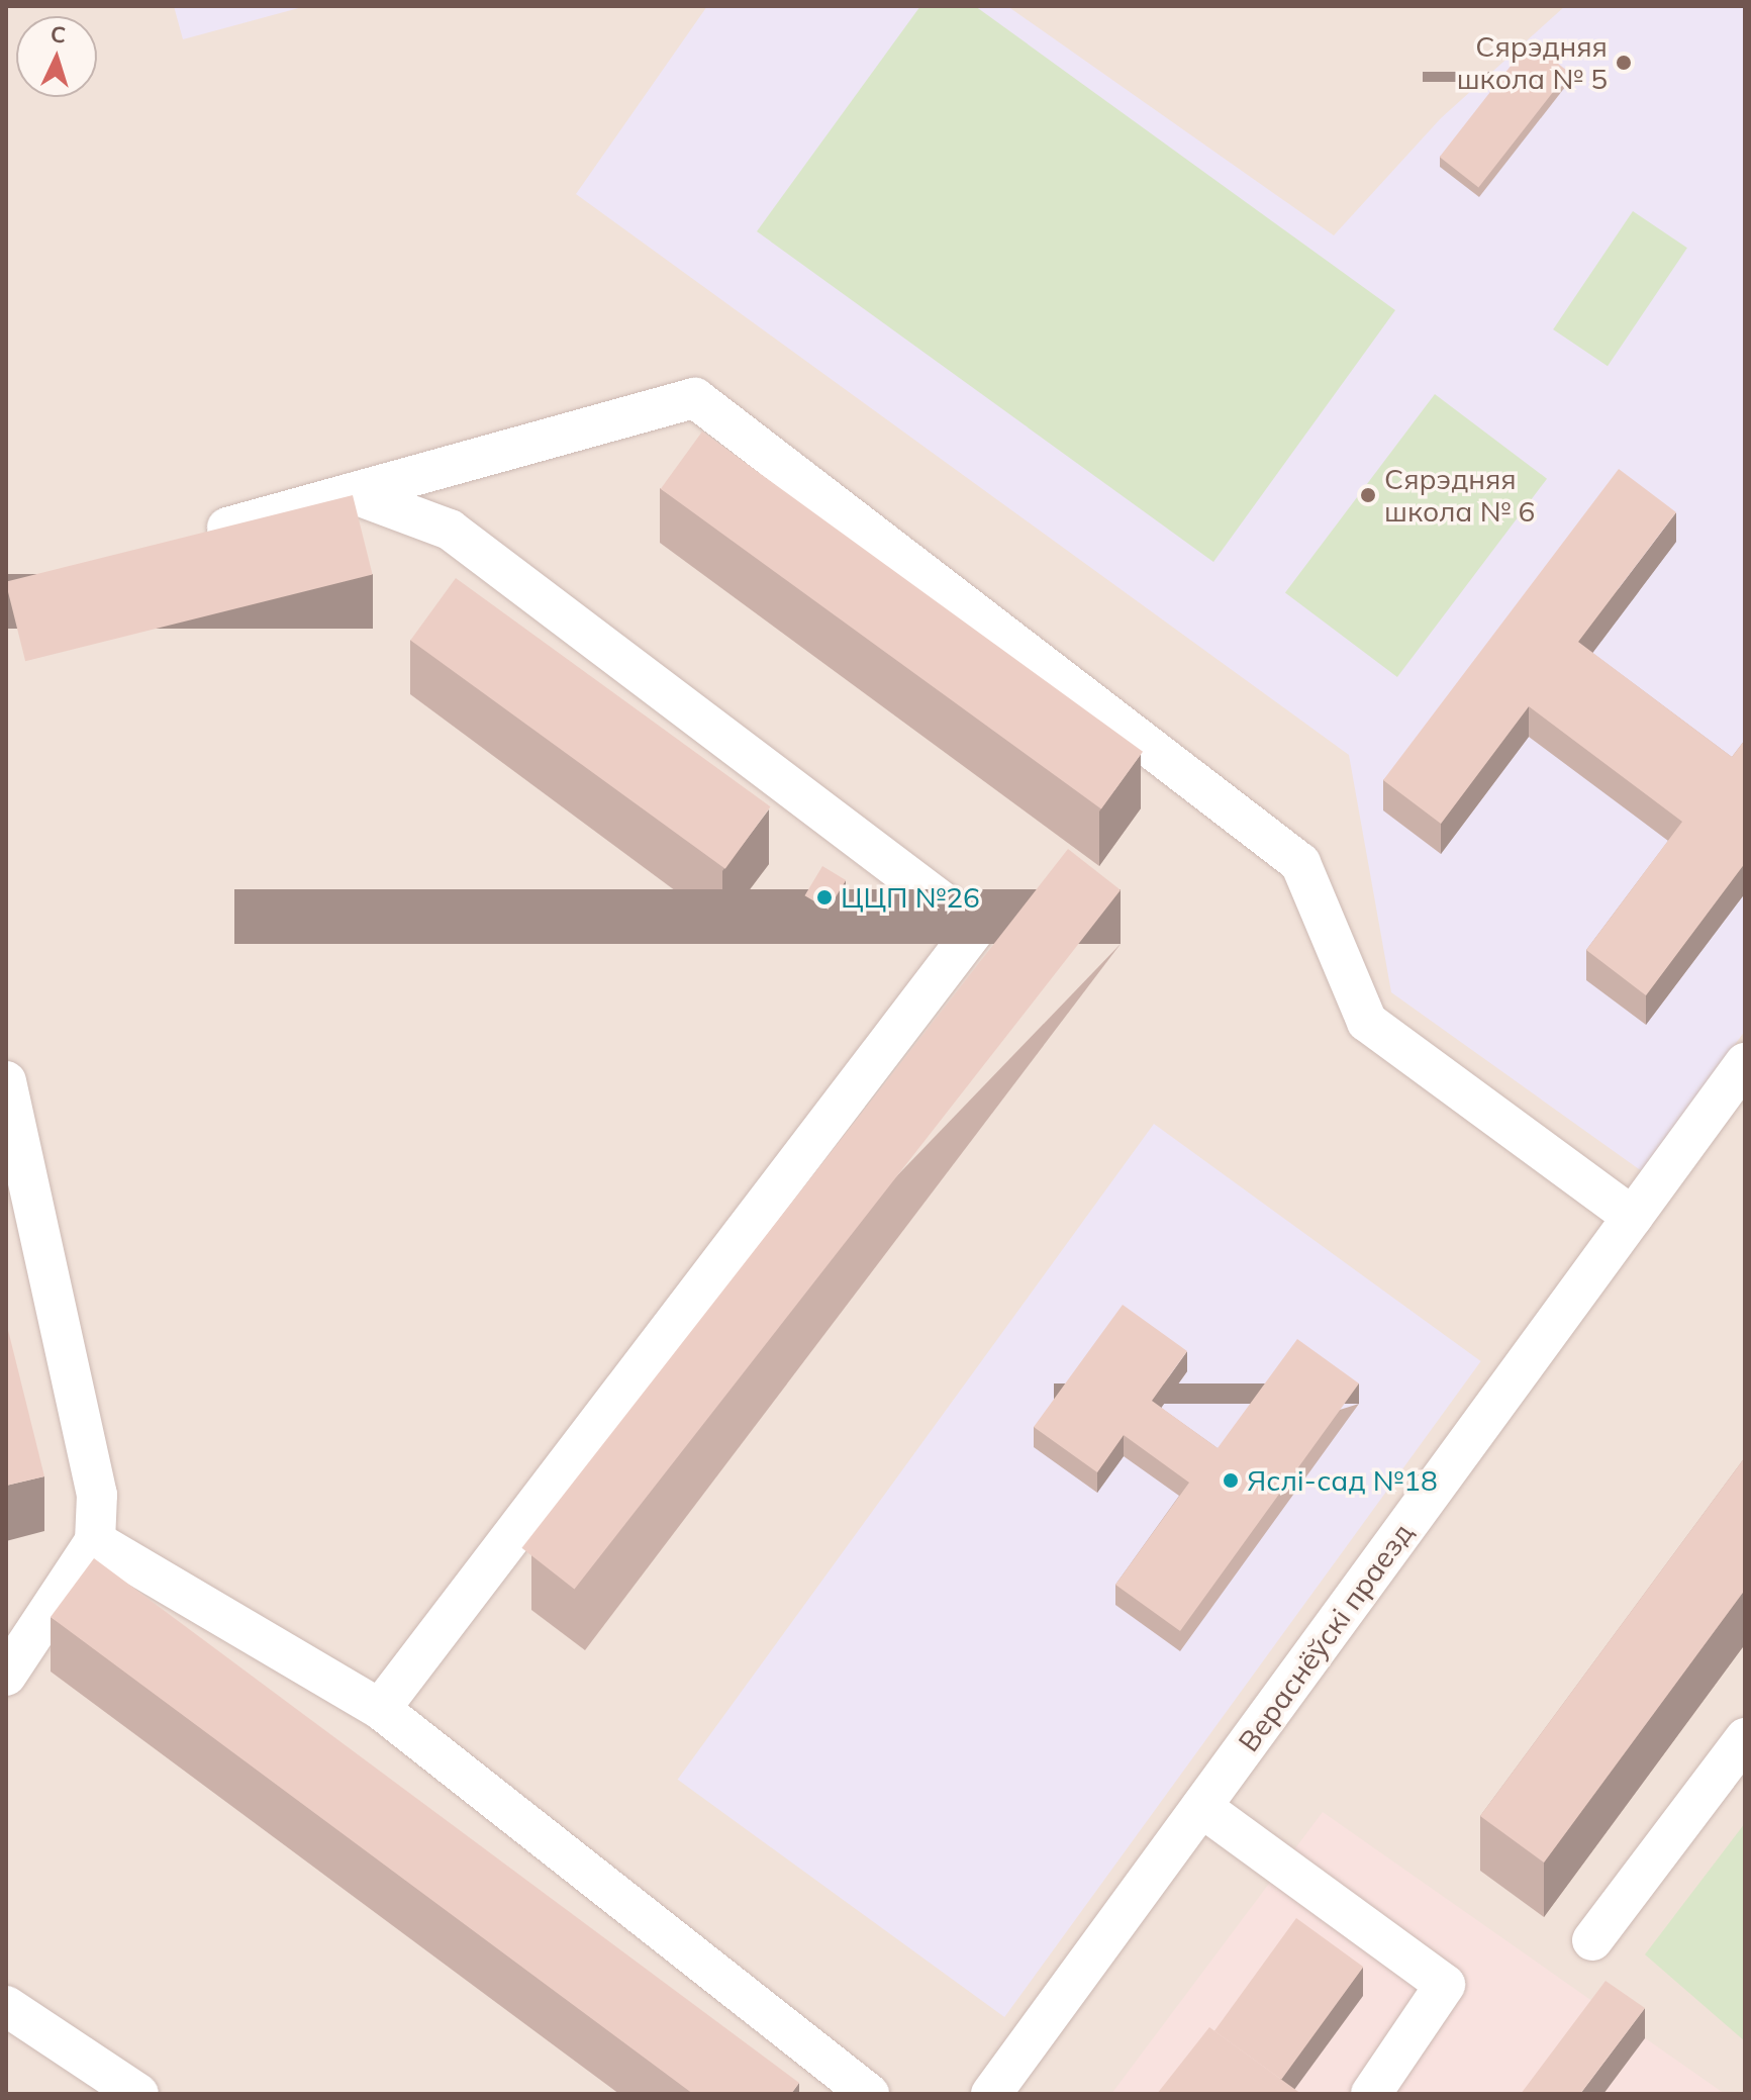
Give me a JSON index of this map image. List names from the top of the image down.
{
  "streets": {
    "street": ["Вераснёўскі праезд"]
  },
  "places": [
    "Сярэдняя школа № 5",
    "Сярэдняя школа № 6",
    "ЦЦП №26",
    "Яслі-сад №18"
  ],
  "north": "top"
}
